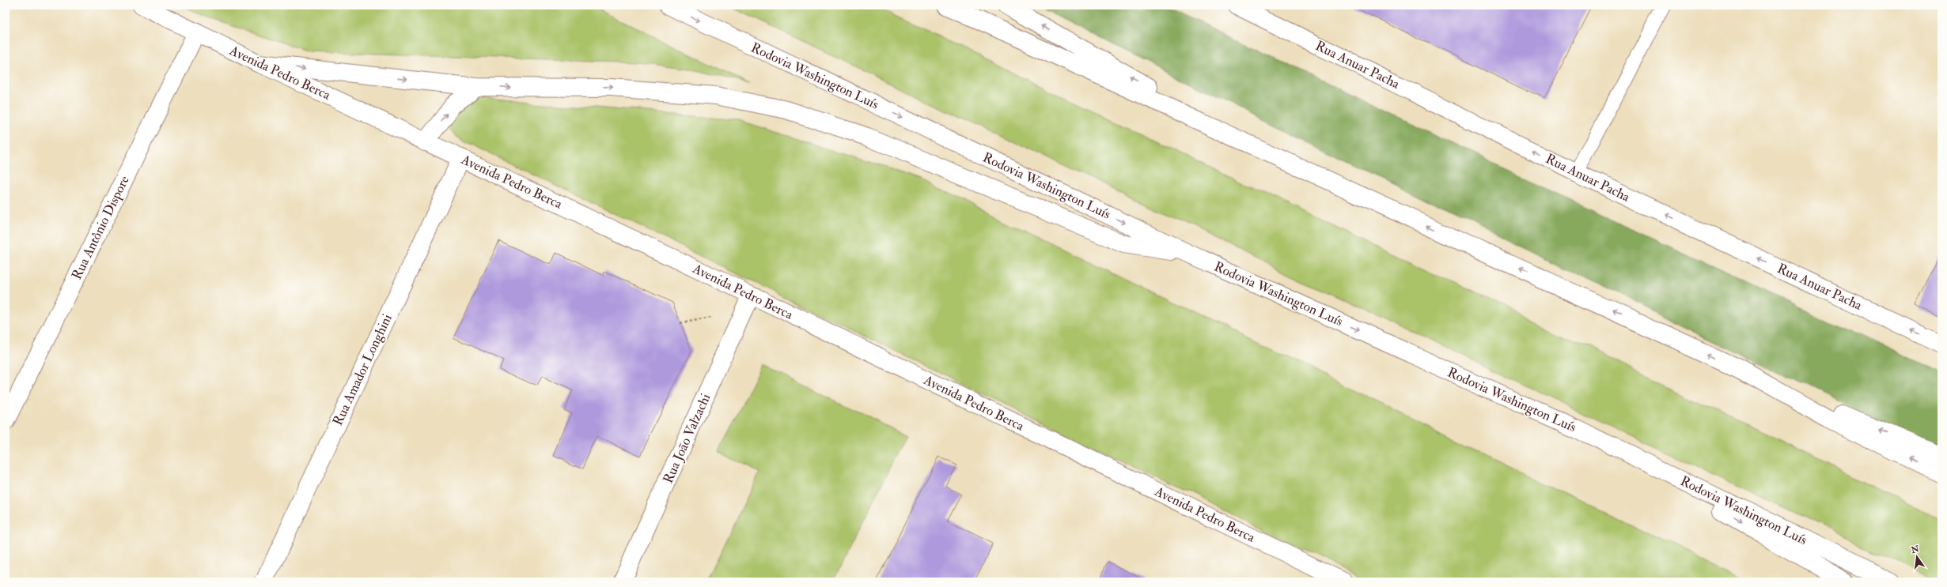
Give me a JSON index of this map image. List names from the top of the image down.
{
  "streets": {
    "main road": [
      "Rua Anuar Pacha",
      "Avenida Pedro Berca",
      "Rodovia Washington Luís",
      "Rua Antônio Dispore",
      "Rua Amador Longhini",
      "Rua João Valzachi"
    ]
  },
  "crossings": [
    ["Avenida Pedro Berca", "Rua Antônio Dispore"],
    ["Avenida Pedro Berca", "Rua Amador Longhini"],
    ["Avenida Pedro Berca", "Rua João Valzachi"]
  ],
  "north": "top"
}
